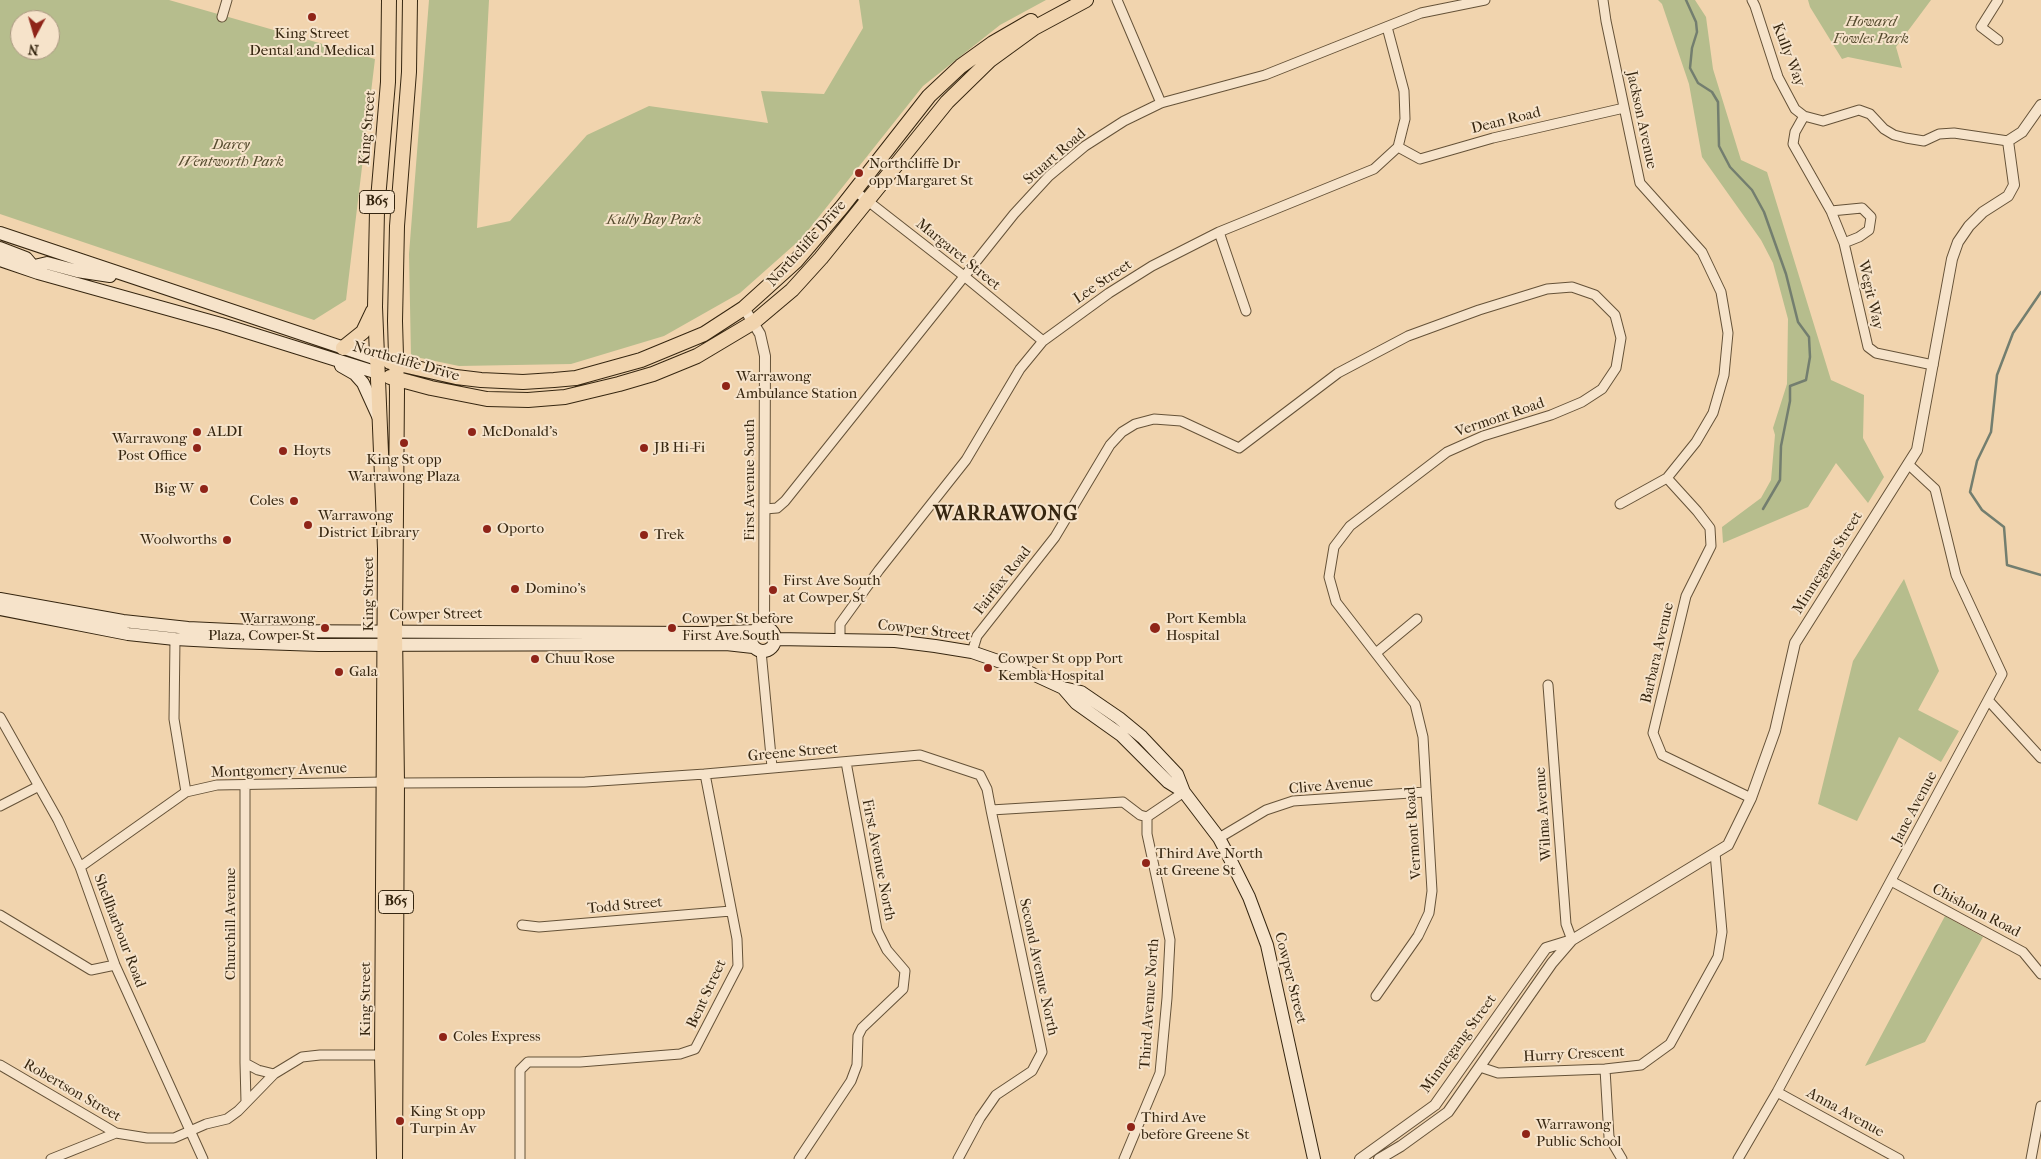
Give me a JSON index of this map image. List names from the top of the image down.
{
  "streets": {
    "main road": [
      "King Street",
      "B65",
      "Northcliffe Drive",
      "Cowper Street"
    ],
    "street": [
      "Kully Way",
      "Jackson Avenue",
      "Dean Road",
      "Stuart Road",
      "Margaret Street",
      "Lee Street",
      "Wegit Way",
      "Vermont Road",
      "First Avenue South",
      "Minnegang Street",
      "Fairfax Road",
      "Barbara Avenue",
      "Greene Street",
      "Montgomery Avenue",
      "Clive Avenue",
      "Jane Avenue",
      "Wilma Avenue",
      "First Avenue North",
      "Todd Street",
      "Chisholm Road",
      "Churchill Avenue",
      "Shellharbour Road",
      "Second Avenue North",
      "Bent Street",
      "Third Avenue North",
      "Hurry Crescent",
      "Robertson Street",
      "Anna Avenue"
    ]
  },
  "crossings": [
    ["Kully Way", "Wegit Way"],
    ["Jackson Avenue", "Dean Road"],
    ["Jackson Avenue", "Barbara Avenue"],
    ["Dean Road", "Lee Street"],
    ["King Street", "Northcliffe Drive"],
    ["King Street", "Cowper Street"],
    ["King Street", "Greene Street"],
    ["King Street", "Montgomery Avenue"],
    ["King Street", "Robertson Street"],
    ["Stuart Road", "Margaret Street"],
    ["Stuart Road", "First Avenue South"],
    ["Northcliffe Drive", "Margaret Street"],
    ["Northcliffe Drive", "First Avenue South"],
    ["Margaret Street", "Lee Street"],
    ["Lee Street", "Cowper Street"],
    ["Wegit Way", "Minnegang Street"],
    ["Vermont Road", "Fairfax Road"],
    ["Vermont Road", "Clive Avenue"],
    ["First Avenue South", "Cowper Street"],
    ["Minnegang Street", "Barbara Avenue"],
    ["Minnegang Street", "Jane Avenue"],
    ["Minnegang Street", "Wilma Avenue"],
    ["Minnegang Street", "Hurry Crescent"],
    ["Fairfax Road", "Cowper Street"],
    ["Cowper Street", "Clive Avenue"],
    ["Greene Street", "Montgomery Avenue"],
    ["Greene Street", "First Avenue North"],
    ["Greene Street", "Second Avenue North"],
    ["Greene Street", "Bent Street"],
    ["Montgomery Avenue", "Churchill Avenue"],
    ["Montgomery Avenue", "Shellharbour Road"],
    ["Jane Avenue", "Chisholm Road"],
    ["Jane Avenue", "Anna Avenue"],
    ["Todd Street", "Bent Street"],
    ["Churchill Avenue", "Robertson Street"],
    ["Shellharbour Road", "Robertson Street"]
  ],
  "districts": ["WARRAWONG"],
  "parks": ["Howard Fowles Park", "Darcy Wentworth Park", "Kully Bay Park"],
  "places": [
    "King Street Dental and Medical",
    "Northcliffe Dr opp Margaret St",
    "Warrawong Ambulance Station",
    "ALDI",
    "McDonald's",
    "King St opp Warrawong Plaza",
    "Warrawong Post Office",
    "JB Hi-Fi",
    "Hoyts",
    "Big W",
    "Coles",
    "Warrawong District Library",
    "Oporto",
    "Trek",
    "Woolworths",
    "Domino's",
    "First Ave South at Cowper St",
    "Warrawong Plaza, Cowper St",
    "Cowper St before First Ave South",
    "Port Kembla Hospital",
    "Chuu Rose",
    "Cowper St opp Port Kembla Hospital",
    "Gala",
    "Third Ave North at Greene St",
    "Coles Express",
    "King St opp Turpin Av",
    "Third Ave before Greene St",
    "Warrawong Public School"
  ],
  "north": "bottom"
}
